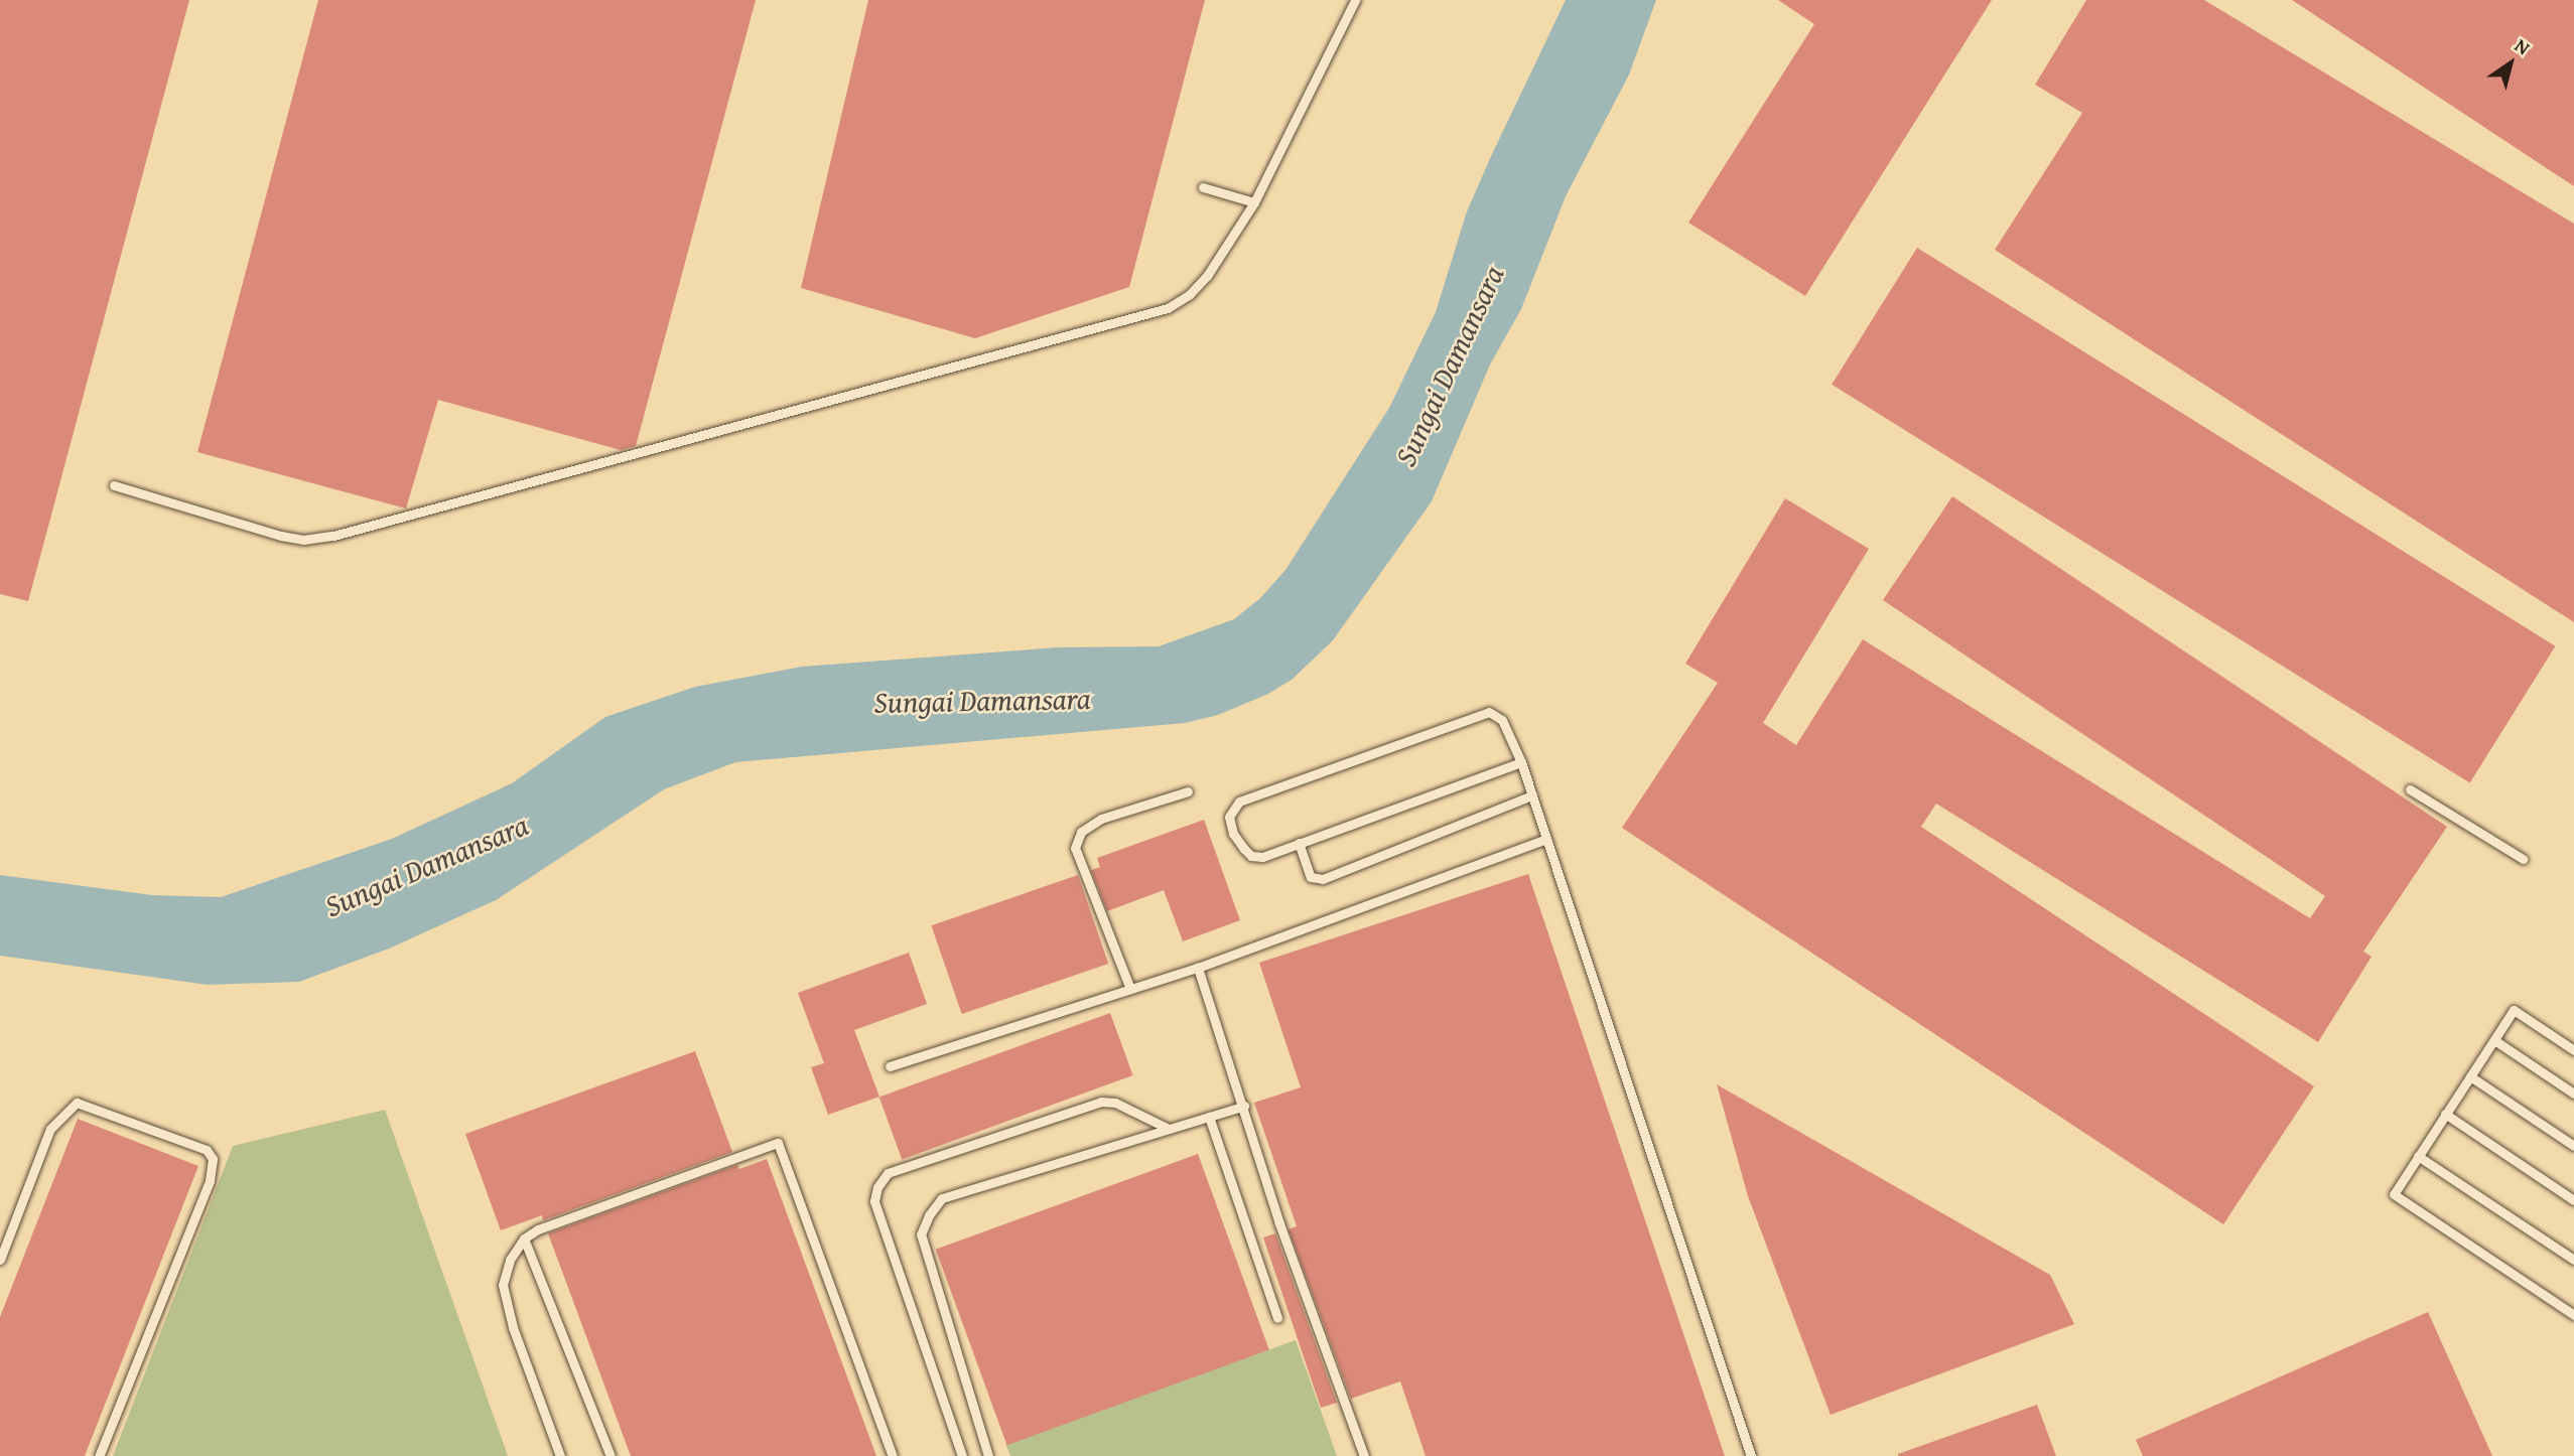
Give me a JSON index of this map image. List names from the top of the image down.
{
  "water": ["Sungai Damansara"],
  "north": "top right"
}
